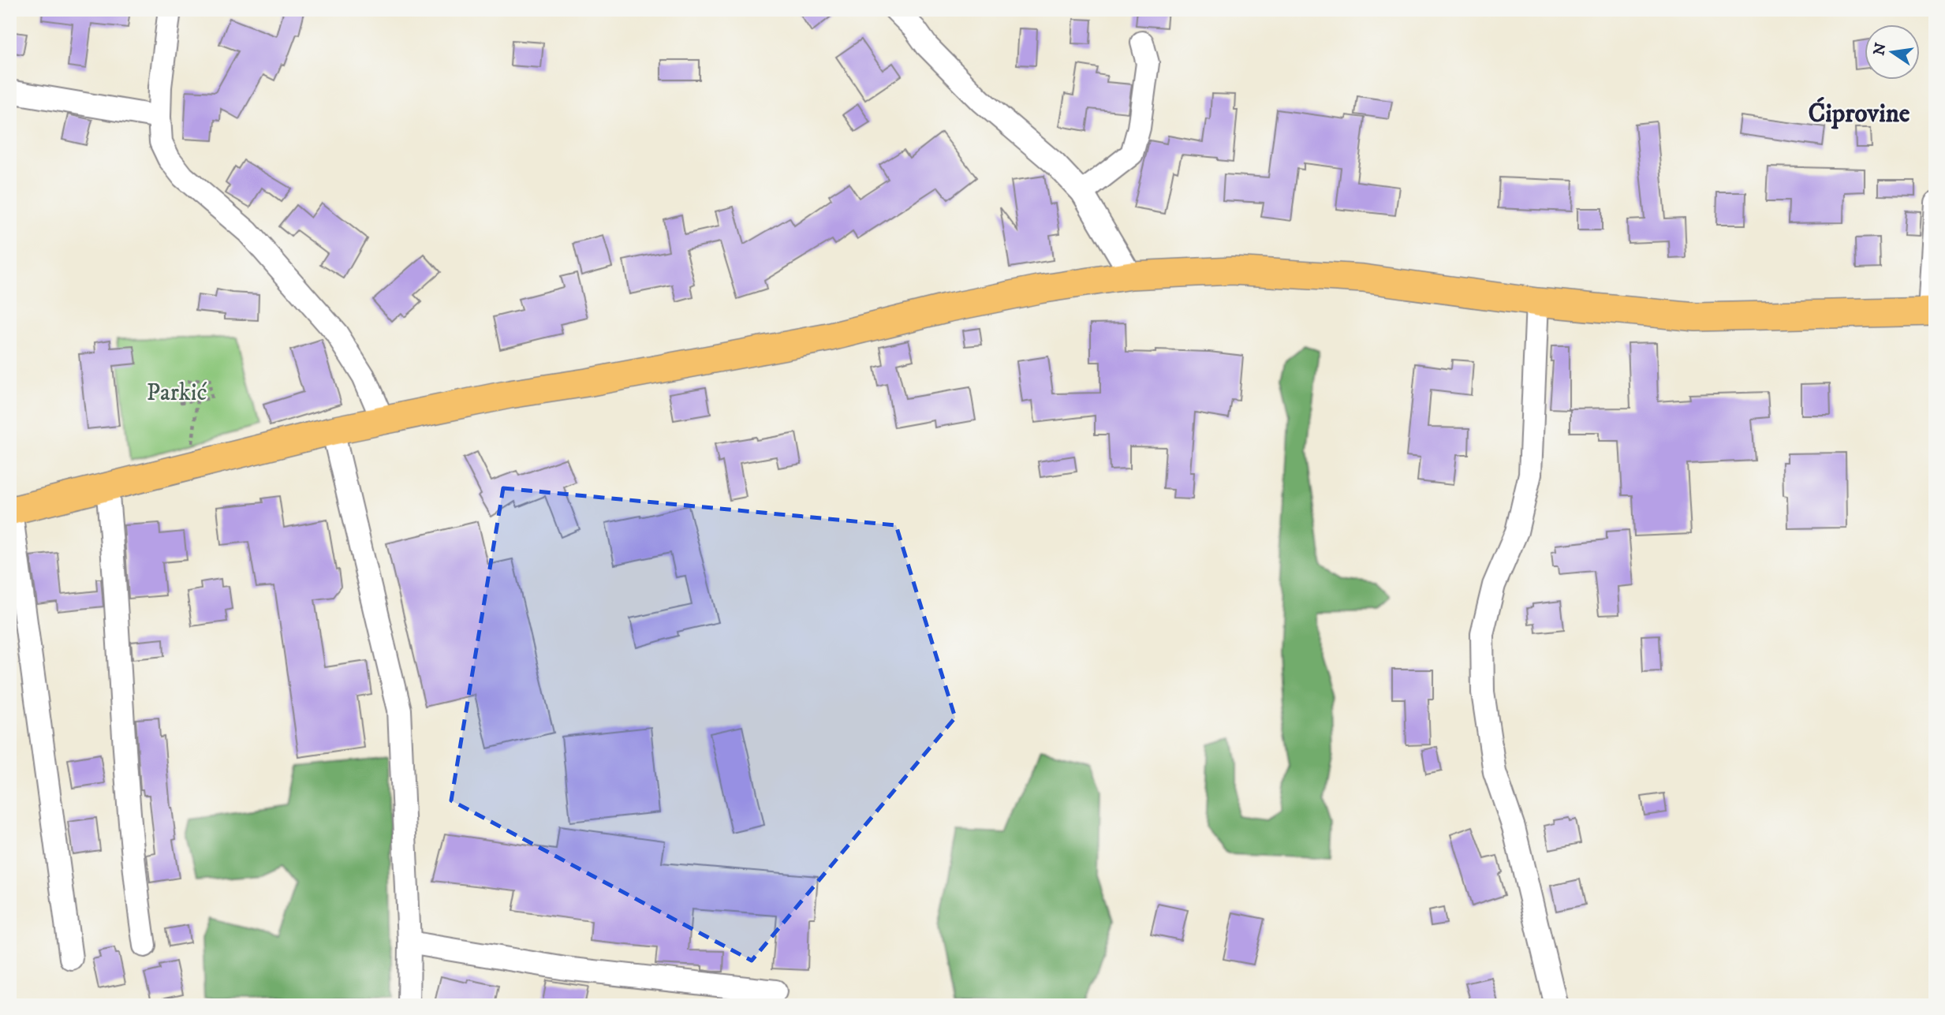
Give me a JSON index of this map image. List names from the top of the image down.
{
  "districts": ["Ćiprovine"],
  "parks": ["Parkić"],
  "north": "left"
}
